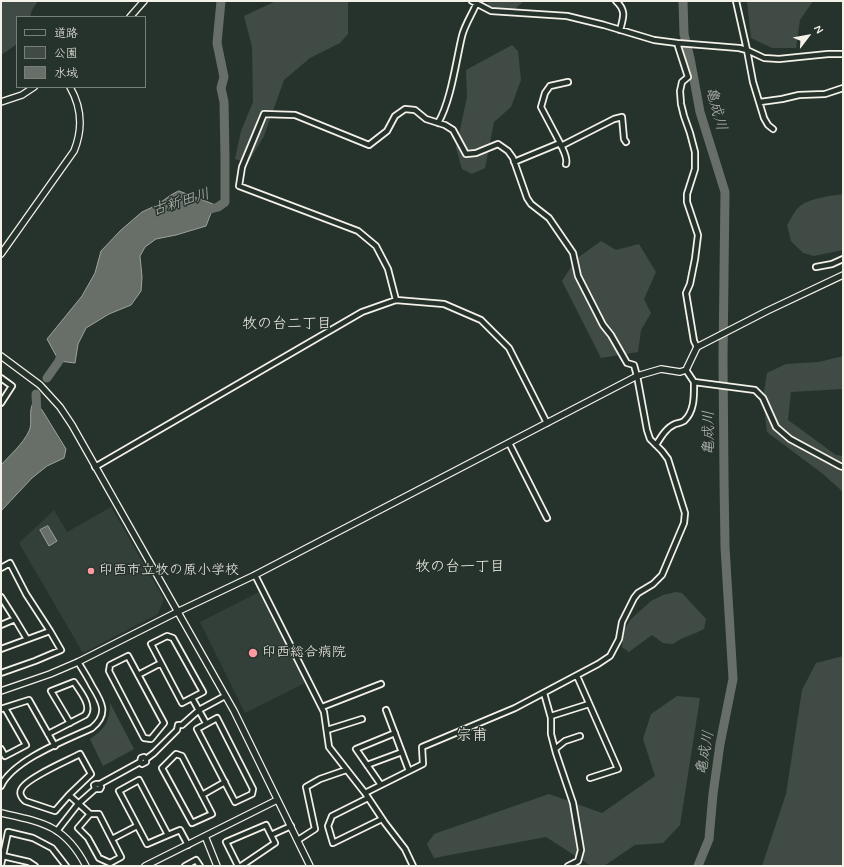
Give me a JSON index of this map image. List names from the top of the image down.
{
  "districts": ["牧の台二丁目", "牧の台一丁目", "宗甫"],
  "water": ["亀成川", "古新田川"],
  "places": ["印西市立牧の原小学校", "印西総合病院"],
  "legend": ["道路", "公園", "水域"],
  "north": "top right"
}
